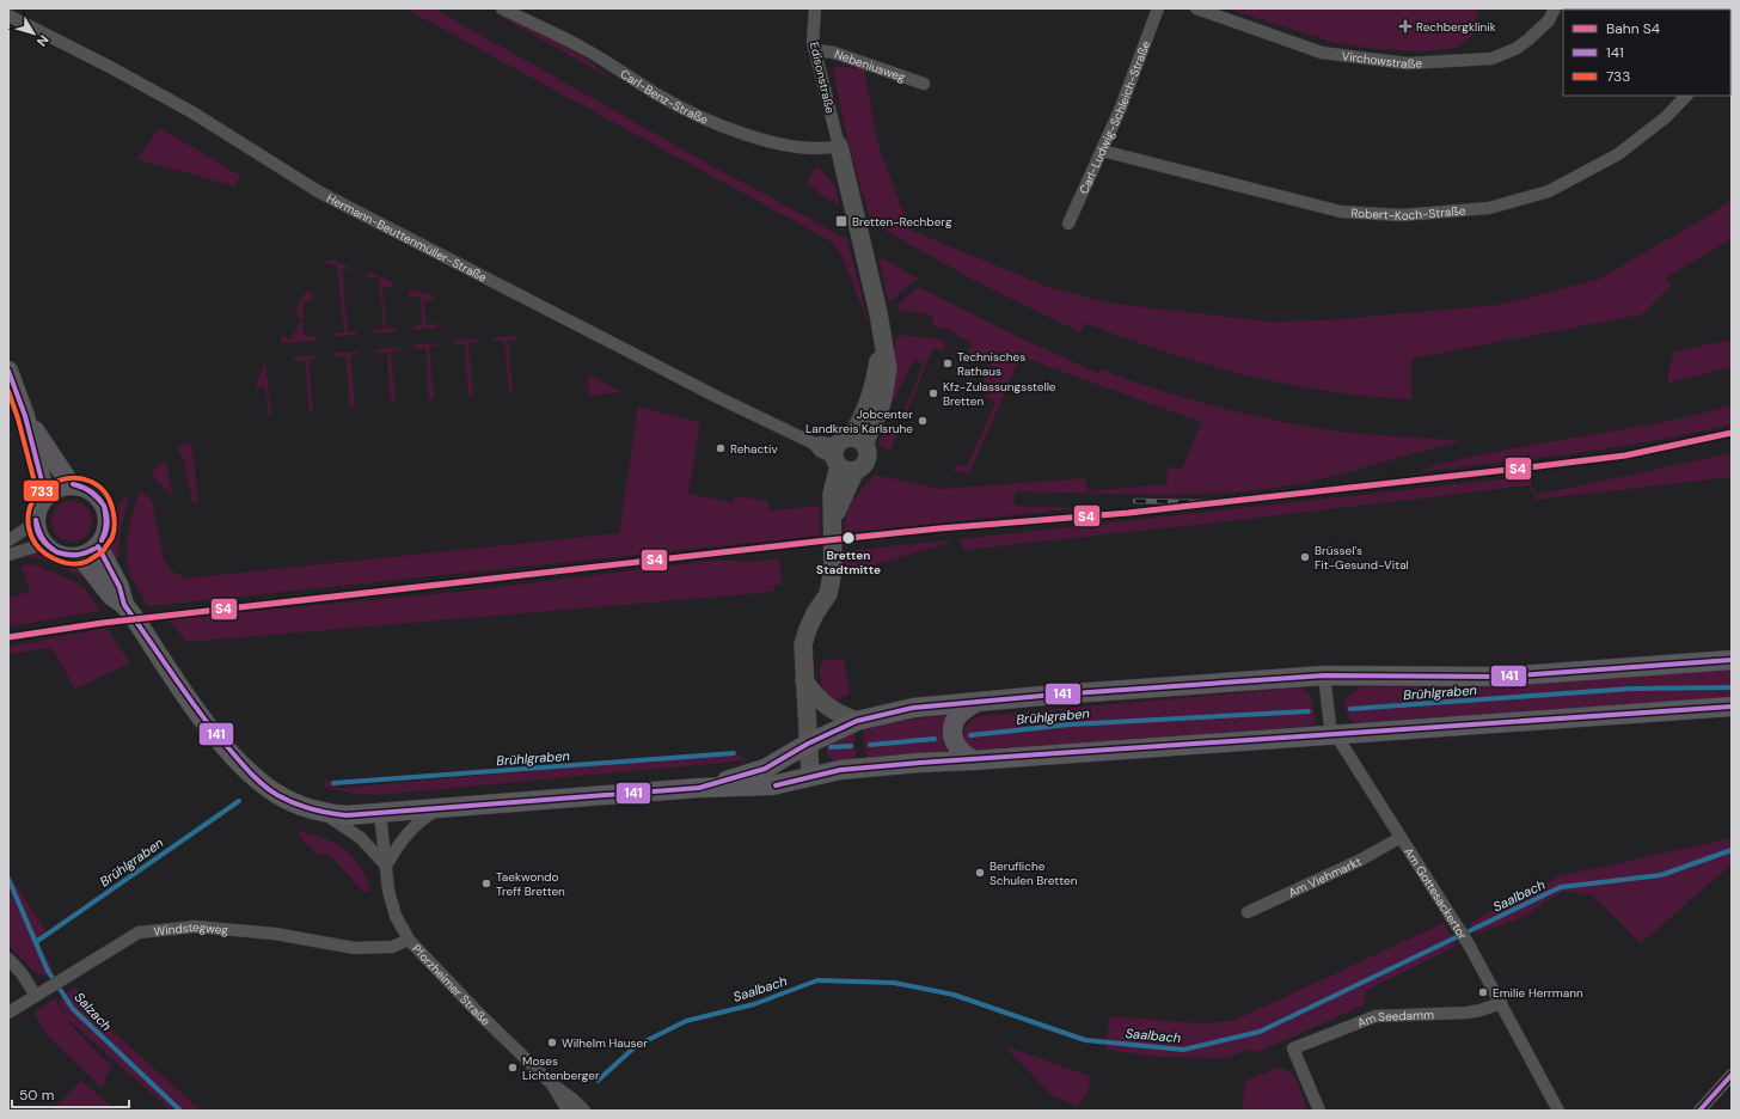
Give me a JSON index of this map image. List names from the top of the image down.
{
  "streets": {
    "street": [
      "Virchowstraße",
      "Nebeniusweg",
      "Edisonstraße",
      "Carl-Benz-Straße",
      "Carl-Ludwig-Schleich-Straße",
      "Robert-Koch-Straße",
      "Hermann-Beuttenmüller-Straße",
      "Am Viehmarkt",
      "Am Gottesackertor",
      "Windstegweg",
      "Pforzheimer Straße",
      "Am Seedamm"
    ]
  },
  "crossings": [
    ["Nebeniusweg", "Edisonstraße"],
    ["Edisonstraße", "Carl-Benz-Straße"],
    ["Carl-Ludwig-Schleich-Straße", "Robert-Koch-Straße"],
    ["Am Viehmarkt", "Am Gottesackertor"],
    ["Am Gottesackertor", "Am Seedamm"],
    ["Windstegweg", "Pforzheimer Straße"]
  ],
  "water": ["Brühlgraben", "Saalbach", "Salzach"],
  "places": {
    "health": ["Rechbergklinik"],
    "transit": ["Bretten-Rechberg"],
    "other": [
      "Technisches Rathaus",
      "Kfz-Zulassungsstelle Bretten",
      "Jobcenter Landkreis Karlsruhe",
      "Rehactiv",
      "Bretten Stadtmitte",
      "Brüssel's Fit-Gesund-Vital",
      "Berufliche Schulen Bretten",
      "Taekwondo Treff Bretten",
      "Emilie Herrmann",
      "Wilhelm Hauser",
      "Moses Lichtenberger"
    ]
  },
  "lines": ["transit line 141", "transit line 733", "rail line S4"],
  "legend": ["Bahn S4", "141", "733"],
  "scale_bar": "50 m",
  "north": "bottom right"
}
